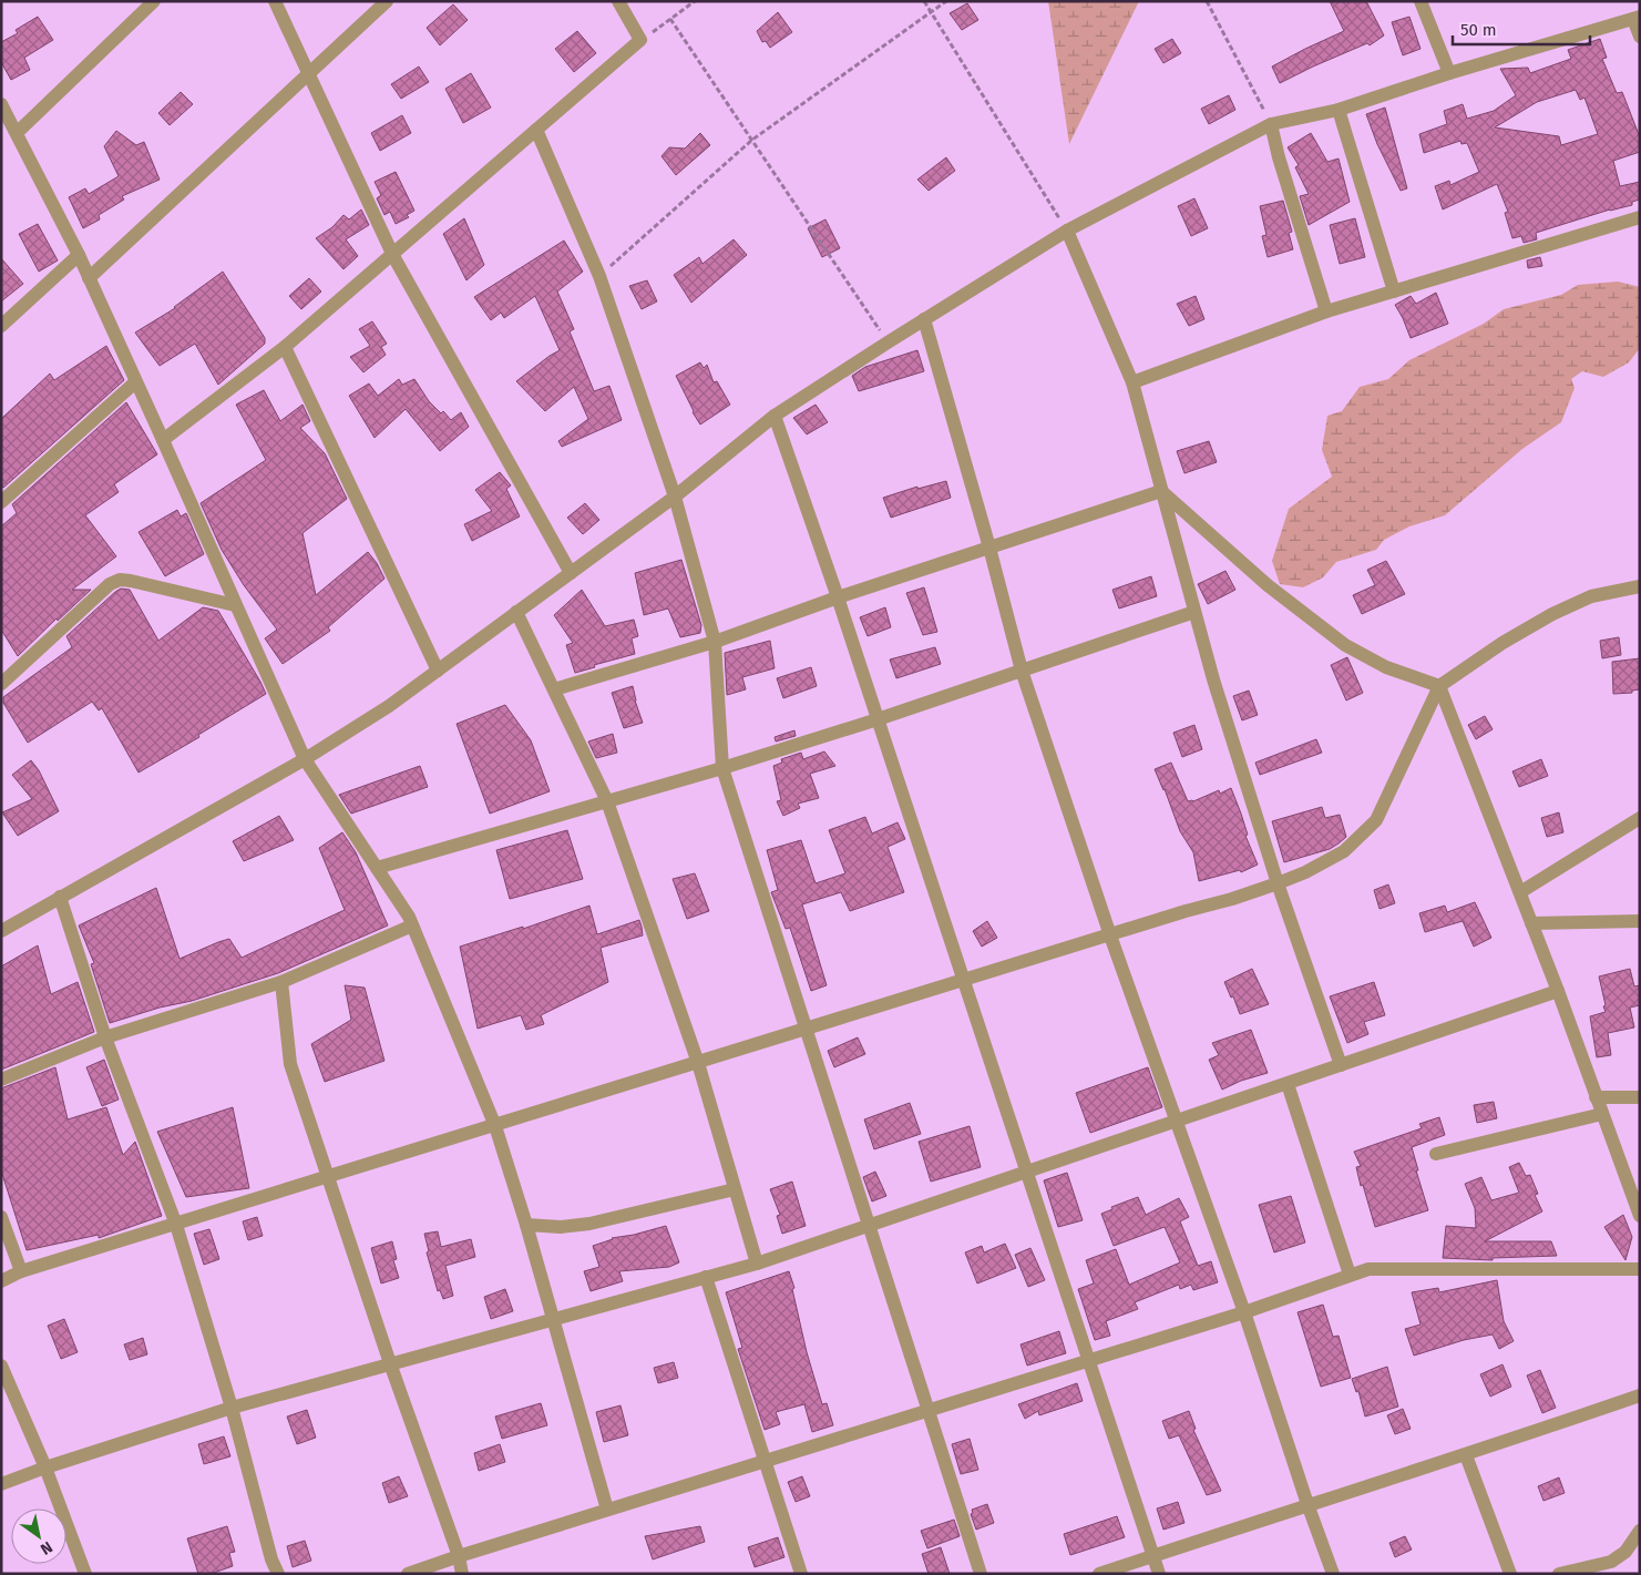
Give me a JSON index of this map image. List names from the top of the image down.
{
  "scale_bar": "50 m",
  "north": "bottom right"
}
